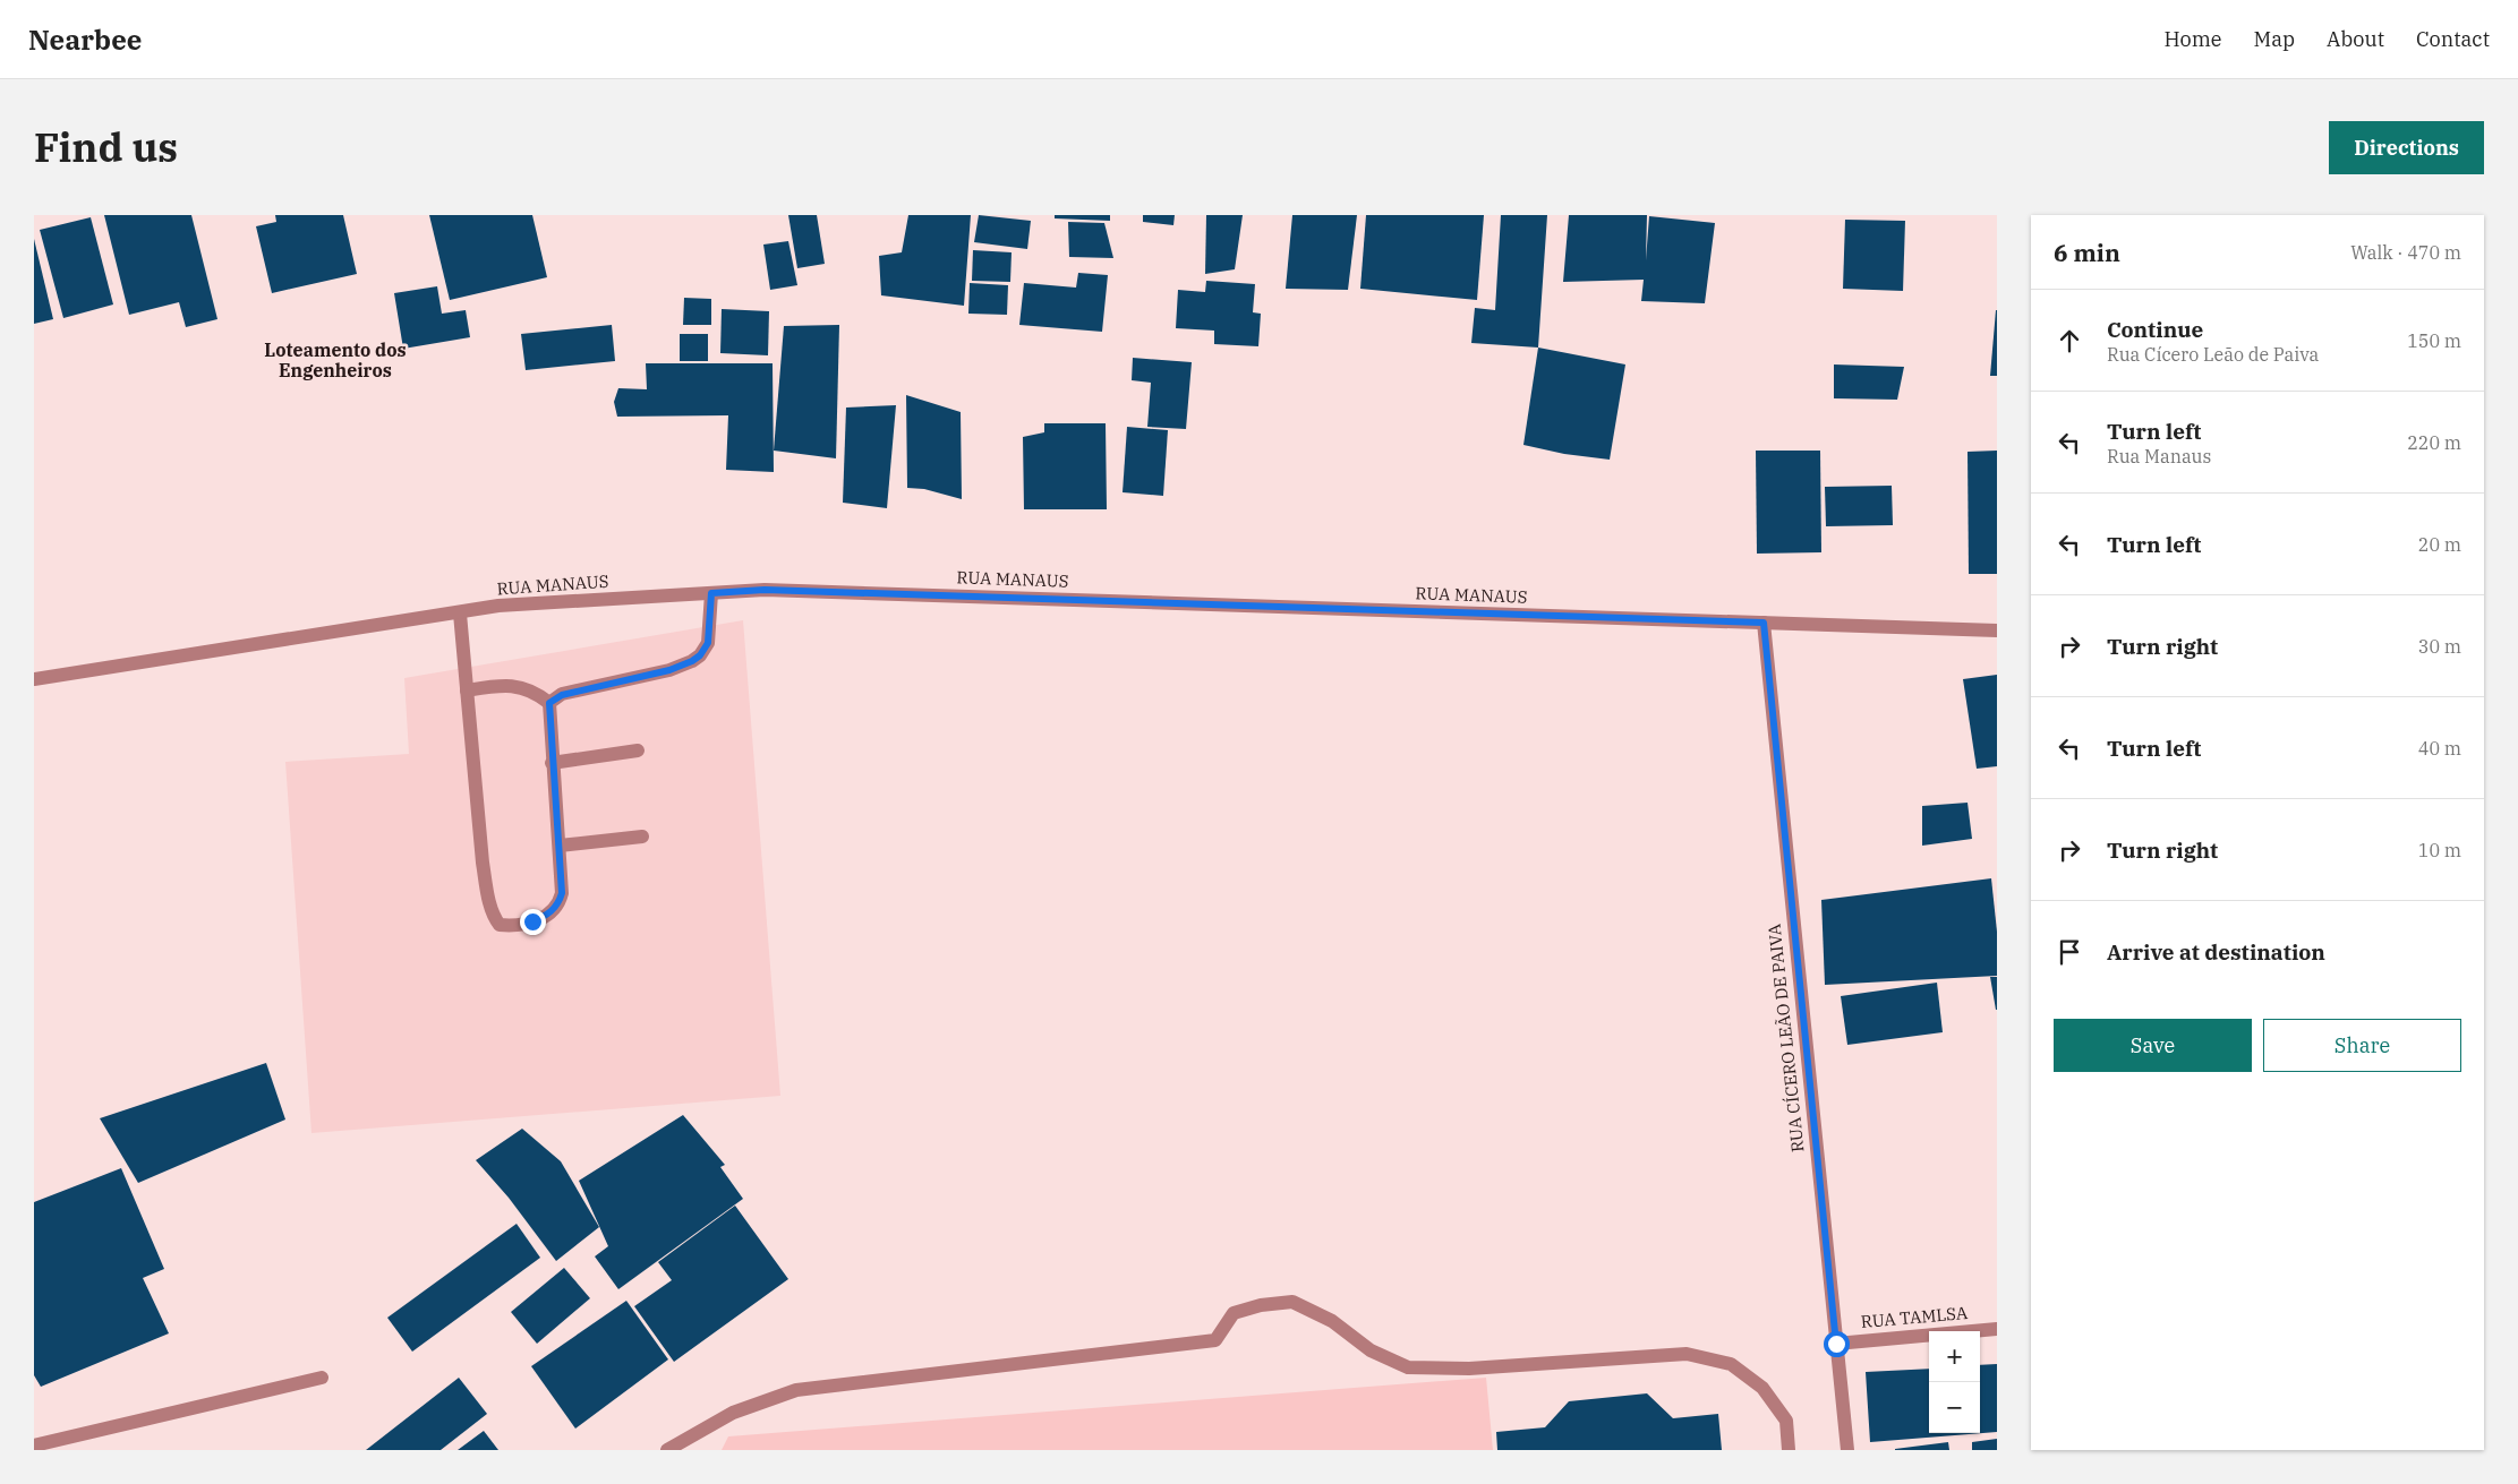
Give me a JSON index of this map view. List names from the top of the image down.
{
  "streets": {
    "street": ["RUA MANAUS", "RUA CÍCERO LEÃO DE PAIVA", "RUA TAMLSA"]
  },
  "crossings": [
    ["RUA MANAUS", "RUA CÍCERO LEÃO DE PAIVA"],
    ["RUA CÍCERO LEÃO DE PAIVA", "RUA TAMLSA"]
  ],
  "districts": ["Loteamento dos Engenheiros"],
  "page": {
    "header": "Nearbee",
    "nav": [
      "Home",
      "Map",
      "About",
      "Contact"
    ],
    "title": "Find us",
    "buttons": [
      "Directions",
      ["Save", "Share"]
    ],
    "heading": ["6 min", "Walk · 470 m"],
    "list": [
      ["Continue", "Rua Cícero Leão de Paiva", "150 m"],
      ["Turn left", "Rua Manaus", "220 m"],
      ["Turn left", "20 m"],
      ["Turn right", "30 m"],
      ["Turn left", "40 m"],
      ["Turn right", "10 m"],
      "Arrive at destination"
    ],
    "map_buttons": ["+", "−"]
  }
}
